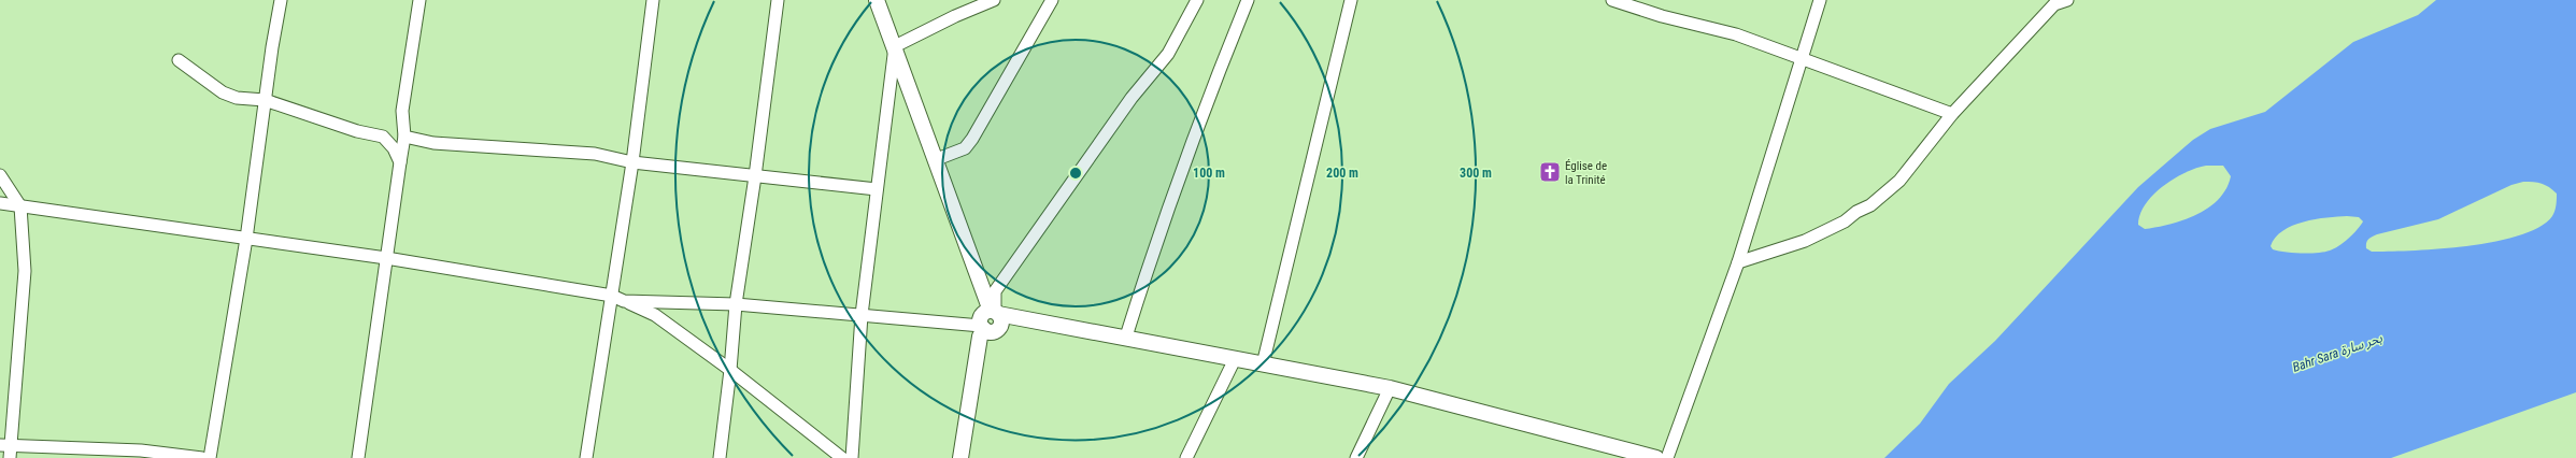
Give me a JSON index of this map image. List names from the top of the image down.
{
  "water": ["Bahr Sara بحر سارة"],
  "places": {
    "church": ["Église de la Trinité"]
  },
  "rings": ["100 m", "200 m", "300 m"]
}
